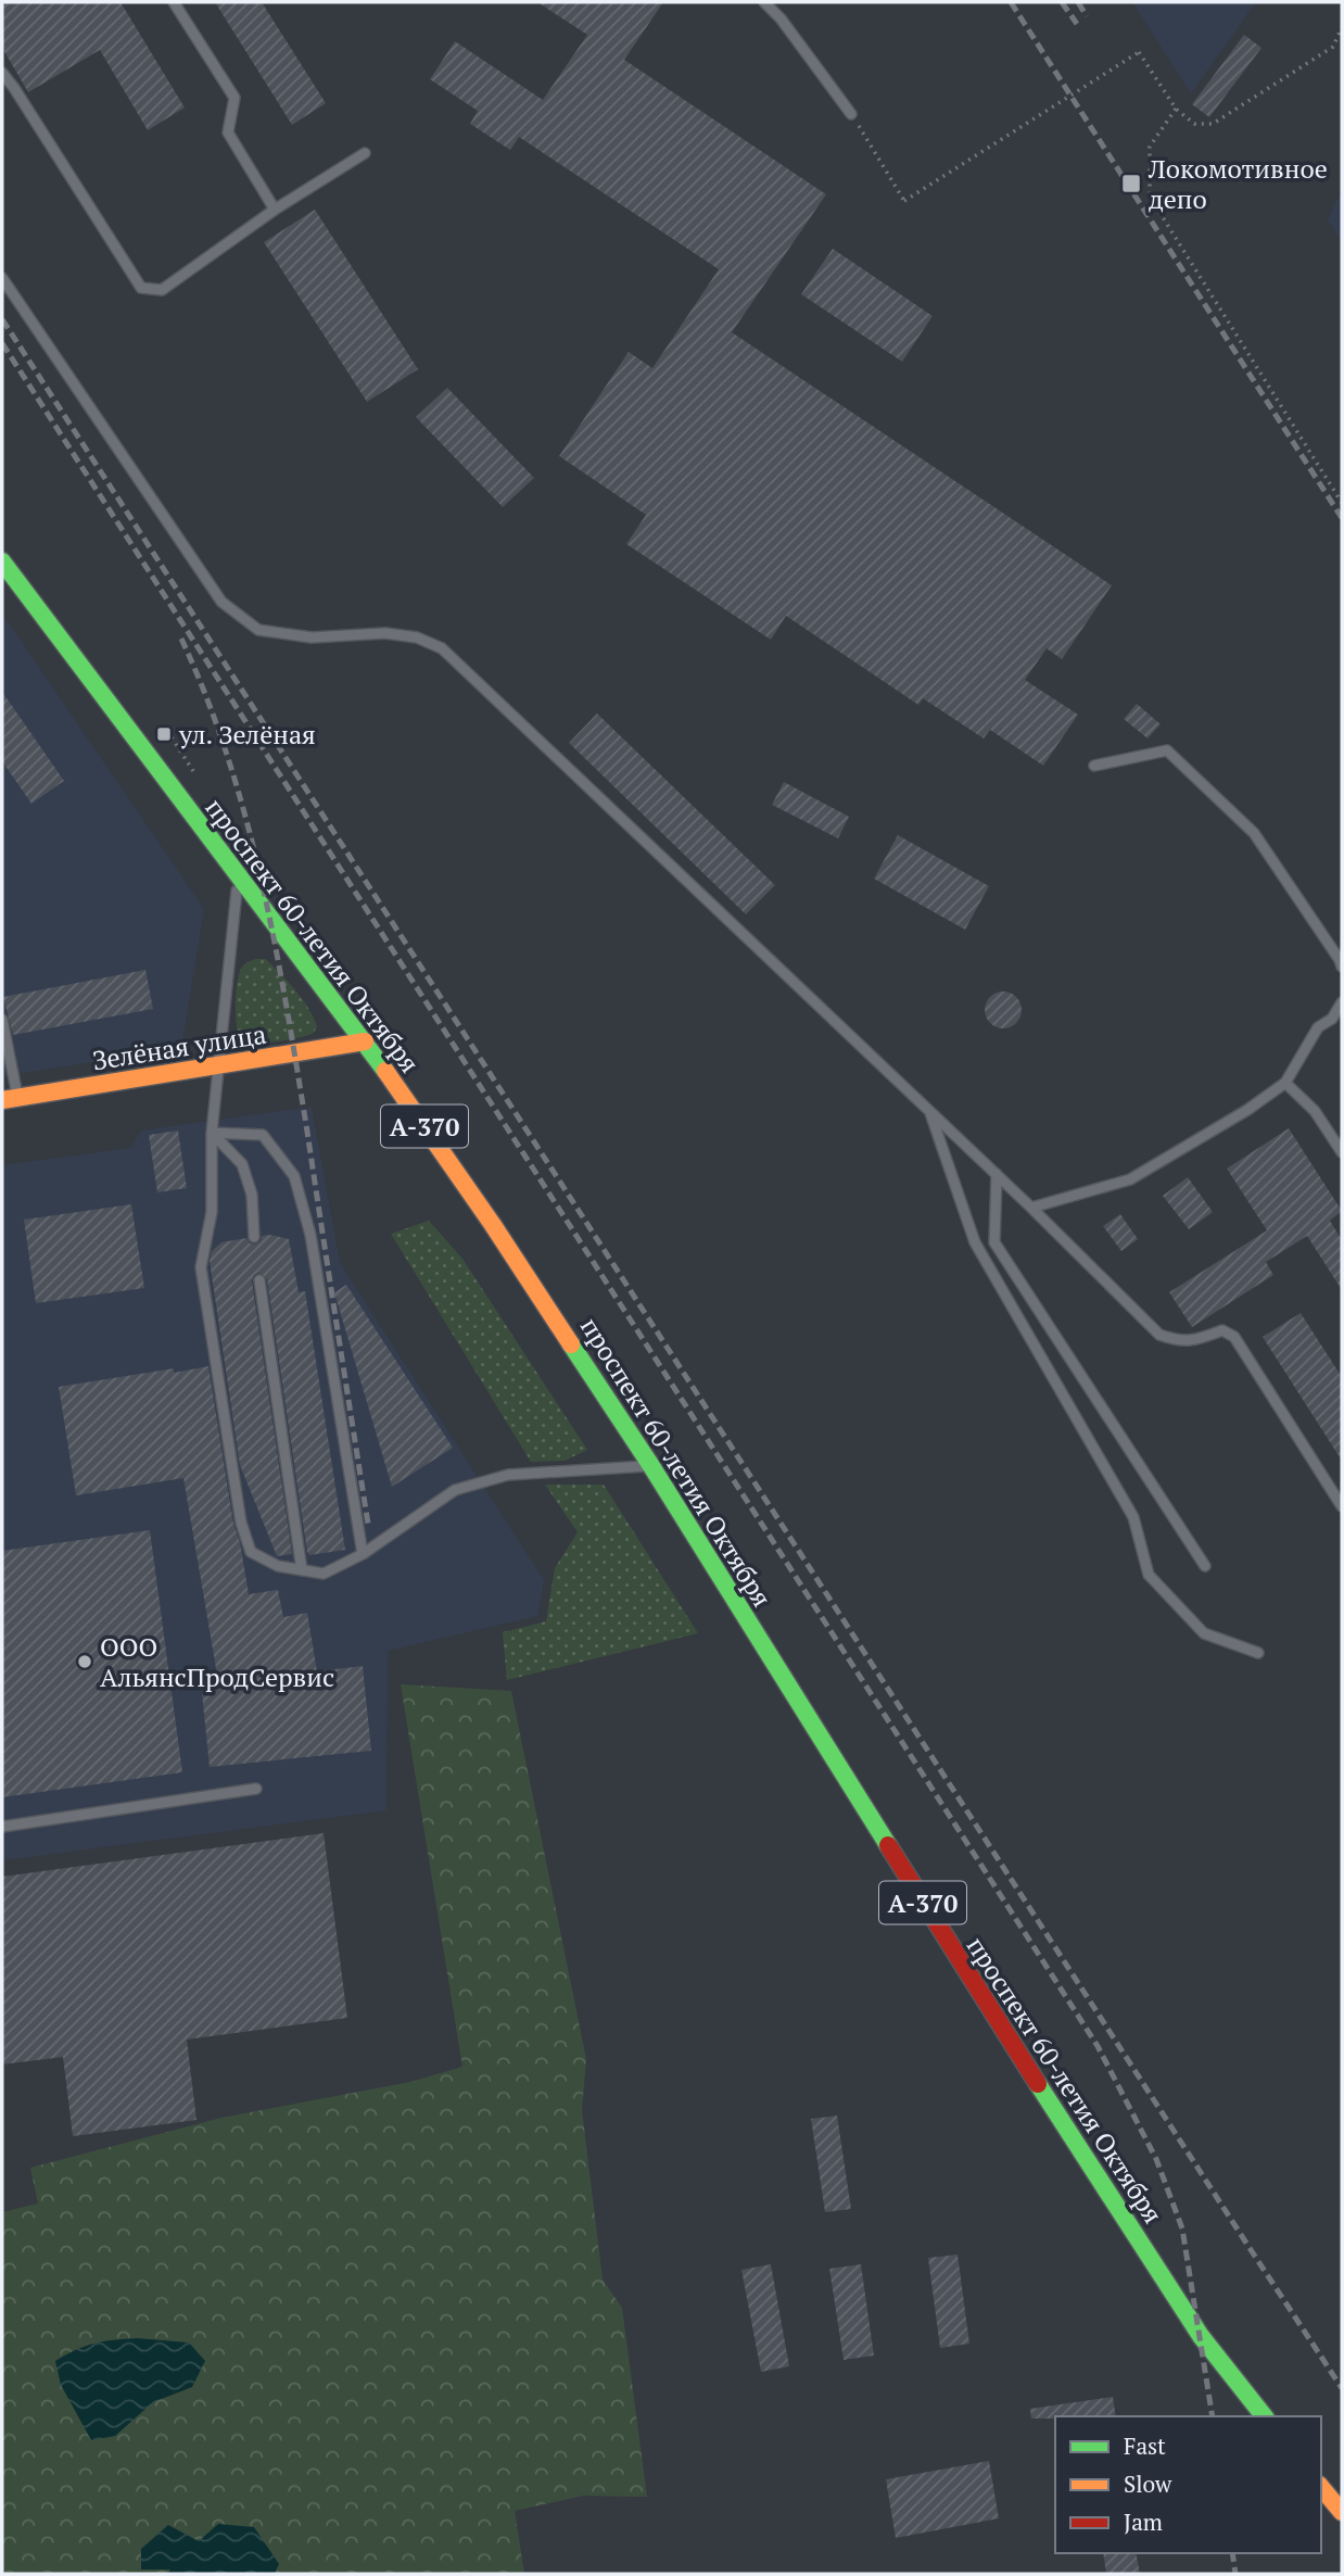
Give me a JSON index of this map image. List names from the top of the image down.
{
  "streets": {
    "main road": ["проспект 60-летия Октября", "Зелёная улица", "А-370"]
  },
  "crossings": [
    ["проспект 60-летия Октября", "Зелёная улица"]
  ],
  "places": {
    "transit": ["Локомотивное депо", "ул. Зелёная"],
    "other": ["ООО АльянсПродСервис"]
  },
  "legend": ["Fast", "Slow", "Jam"]
}
